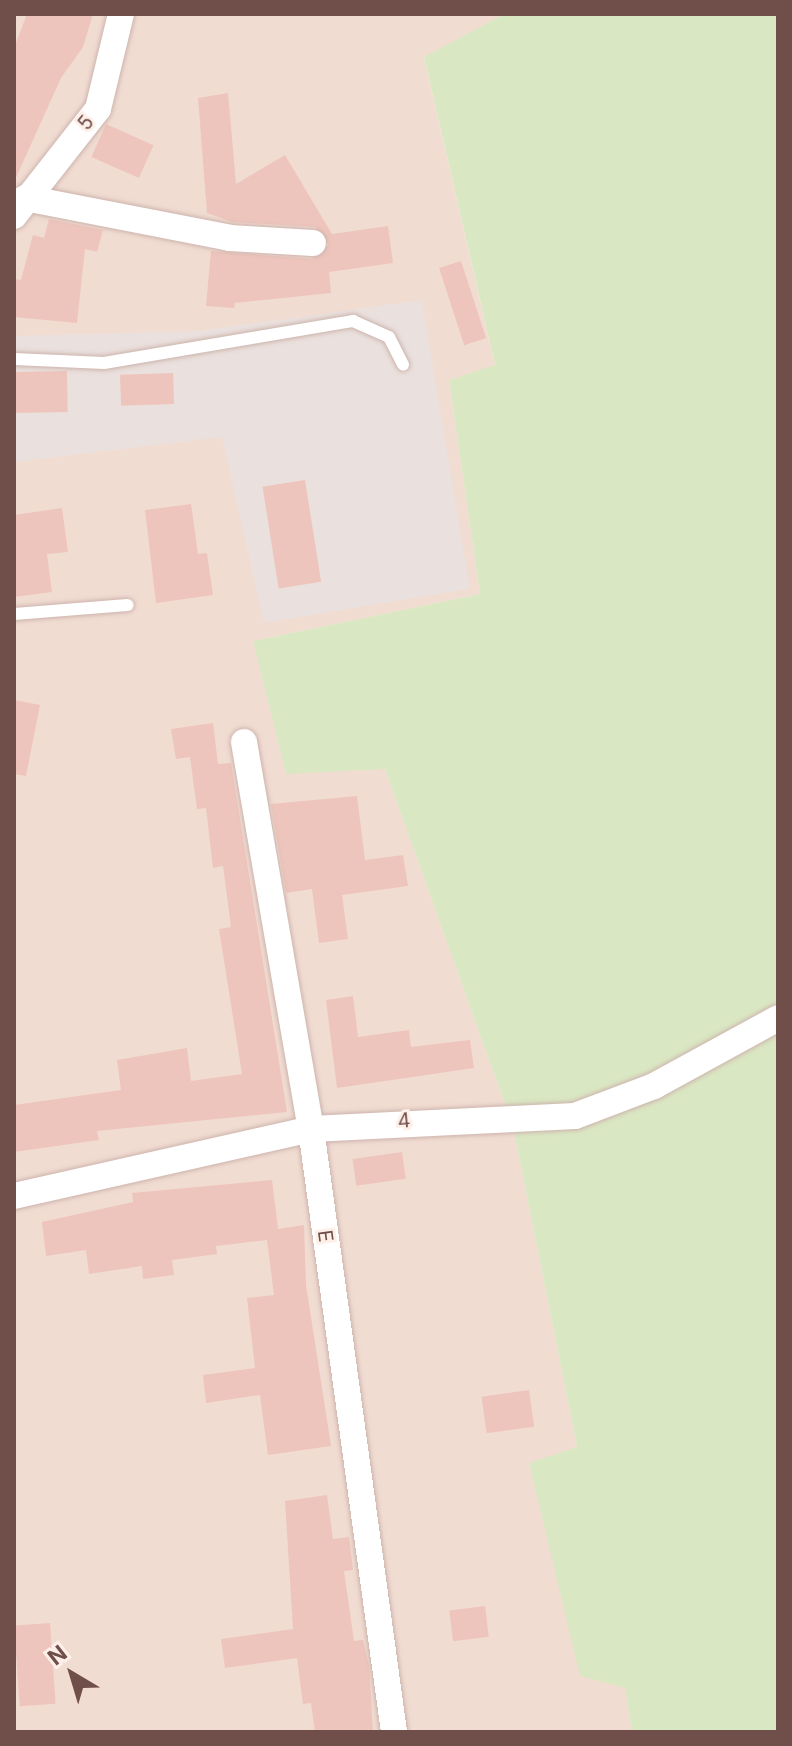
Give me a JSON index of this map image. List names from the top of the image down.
{
  "streets": {
    "street": ["5", "4", "E"]
  },
  "crossings": [
    ["4", "E"]
  ],
  "north": "top left"
}
